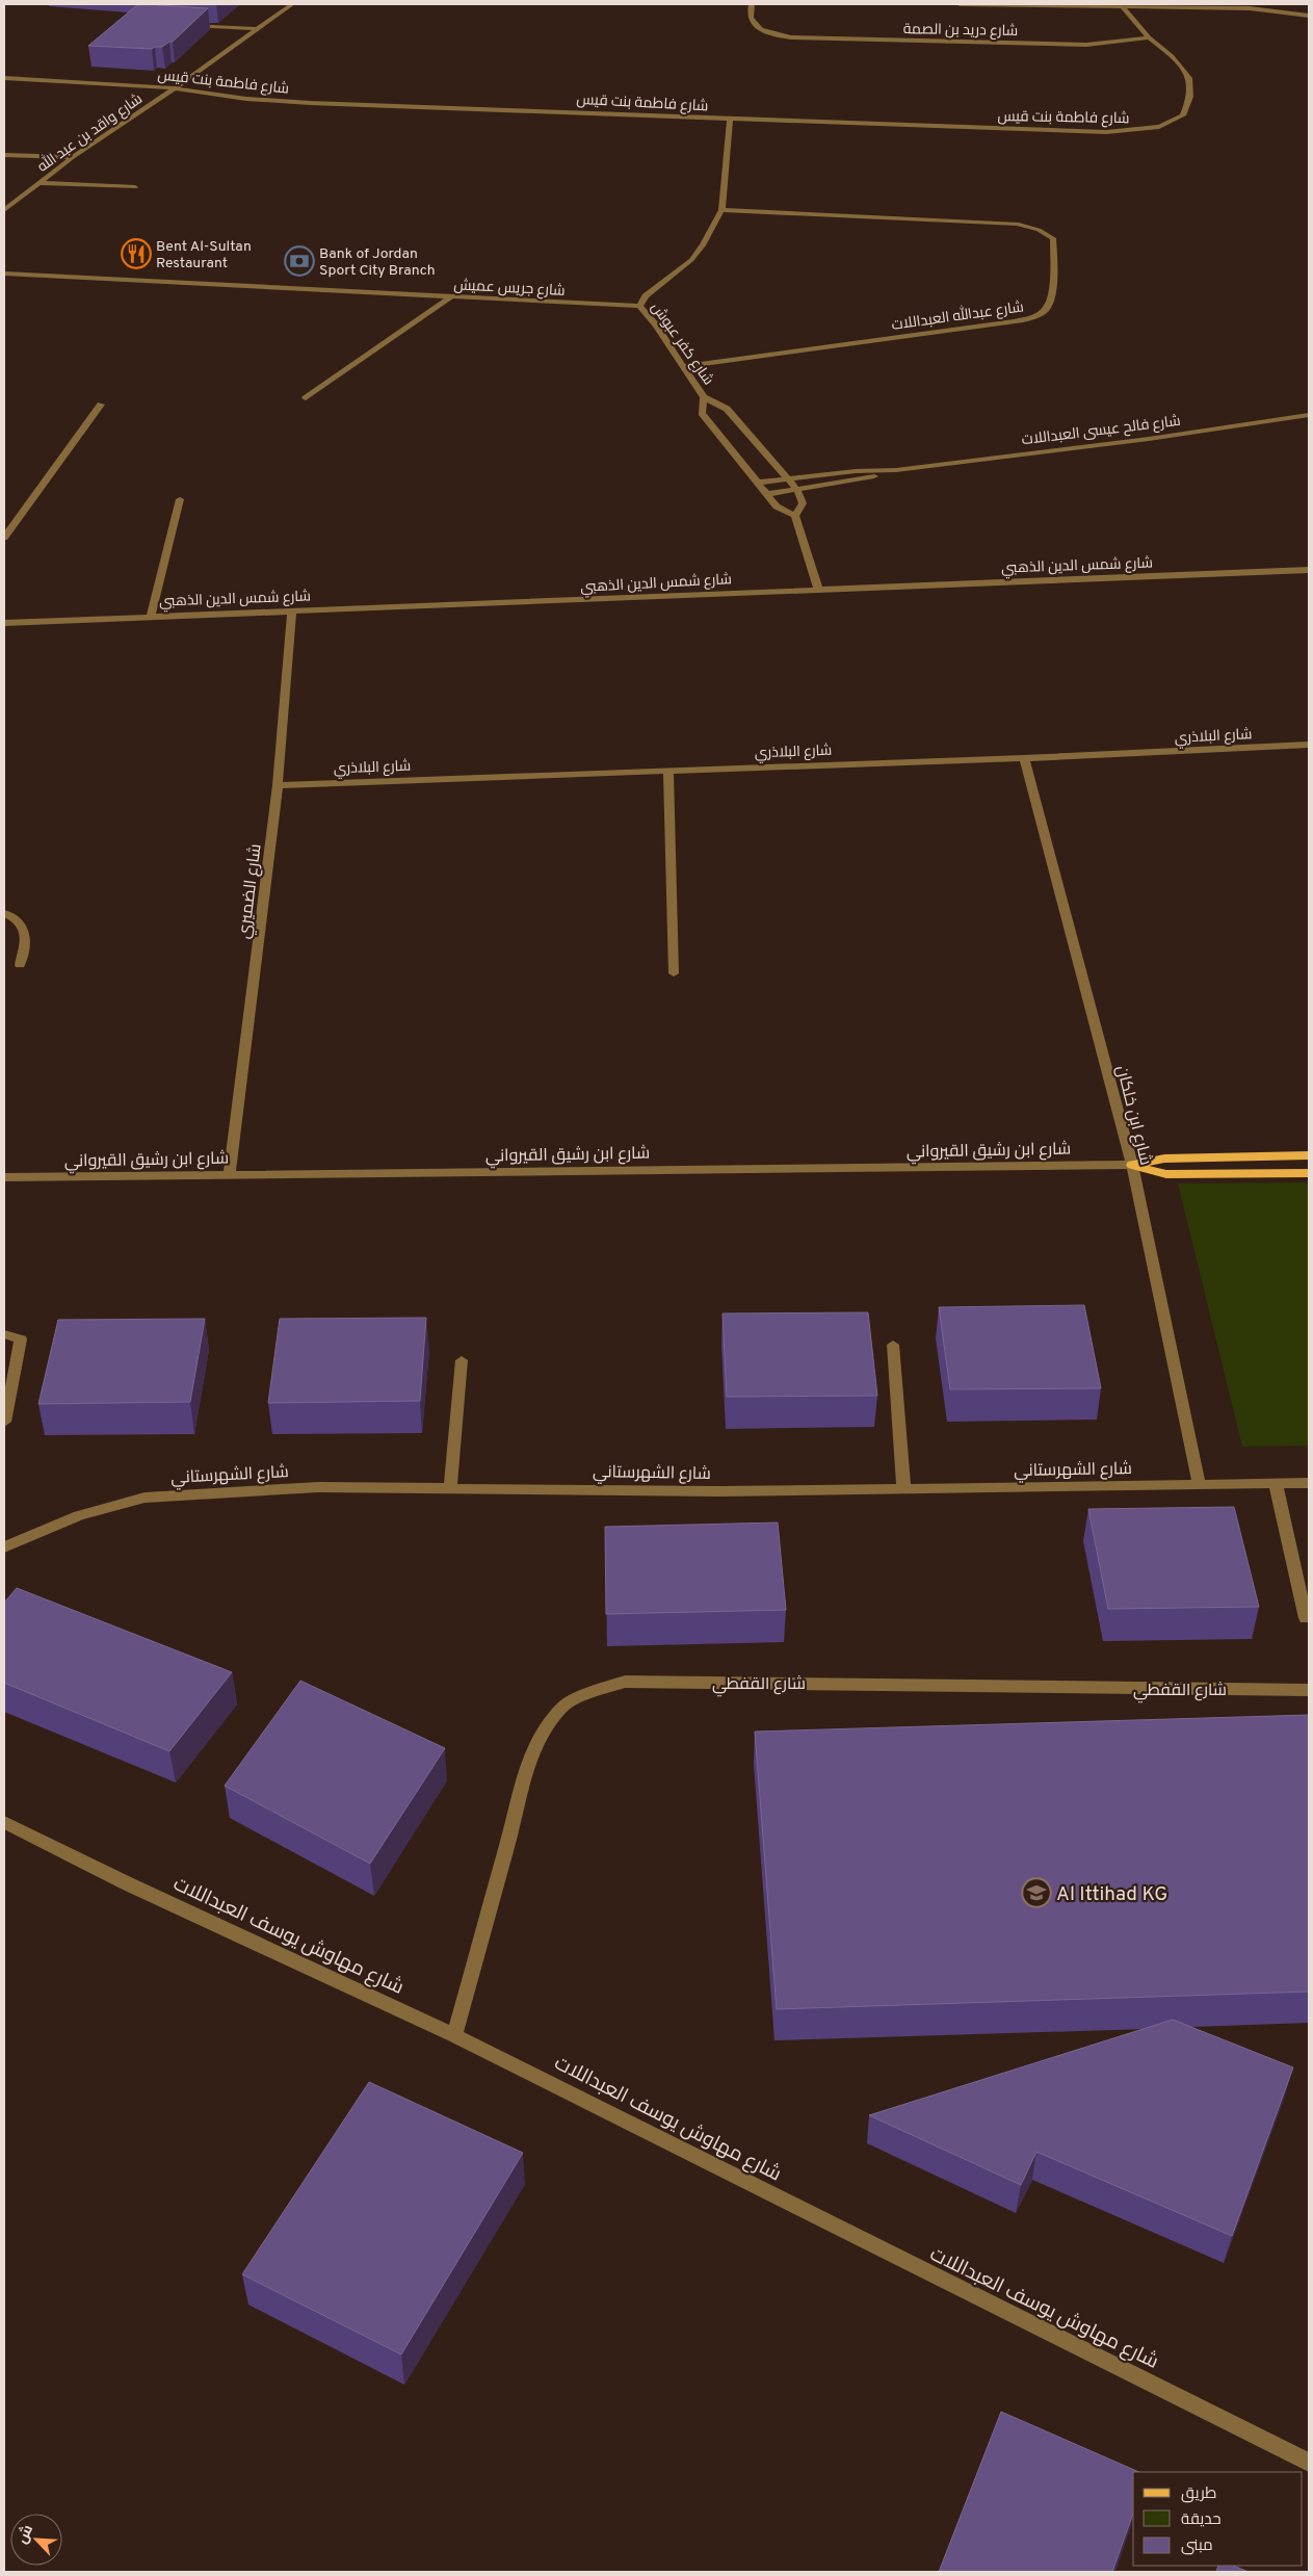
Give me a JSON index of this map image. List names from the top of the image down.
{
  "streets": {
    "main road": ["شارع ابن رشيق القيرواني"],
    "street": [
      "شارع دريد بن الصمة",
      "شارع فاطمة بنت قيس",
      "شارع واقد بن عبد الله",
      "شارع جريس عميش",
      "شارع عبدالله العبداللات",
      "شارع كفر عبوش",
      "شارع فالح عيسى العبداللات",
      "شارع شمس الدين الذهبي",
      "شارع البلاذري",
      "شارع الضميري",
      "شارع ابن خلكان",
      "شارع الشهرستاني",
      "شارع القفطي",
      "شارع مهاوش يوسف العبداللات"
    ]
  },
  "crossings": [
    ["شارع دريد بن الصمة", "شارع فاطمة بنت قيس"],
    ["شارع فاطمة بنت قيس", "شارع واقد بن عبد الله"],
    ["شارع فاطمة بنت قيس", "شارع كفر عبوش"],
    ["شارع جريس عميش", "شارع كفر عبوش"],
    ["شارع عبدالله العبداللات", "شارع كفر عبوش"],
    ["شارع كفر عبوش", "شارع فالح عيسى العبداللات"],
    ["شارع شمس الدين الذهبي", "شارع الضميري"],
    ["شارع البلاذري", "شارع الضميري"],
    ["شارع البلاذري", "شارع ابن خلكان"],
    ["شارع الضميري", "شارع ابن رشيق القيرواني"],
    ["شارع ابن خلكان", "شارع ابن رشيق القيرواني"],
    ["شارع ابن خلكان", "شارع الشهرستاني"],
    ["شارع القفطي", "شارع مهاوش يوسف العبداللات"]
  ],
  "places": {
    "restaurant": ["Bent Al-Sultan Restaurant"],
    "bank": ["Bank of Jordan Sport City Branch"],
    "school or university": ["Al Ittihad KG"]
  },
  "legend": ["طريق", "حديقة", "مبنى"],
  "north": "top left"
}
